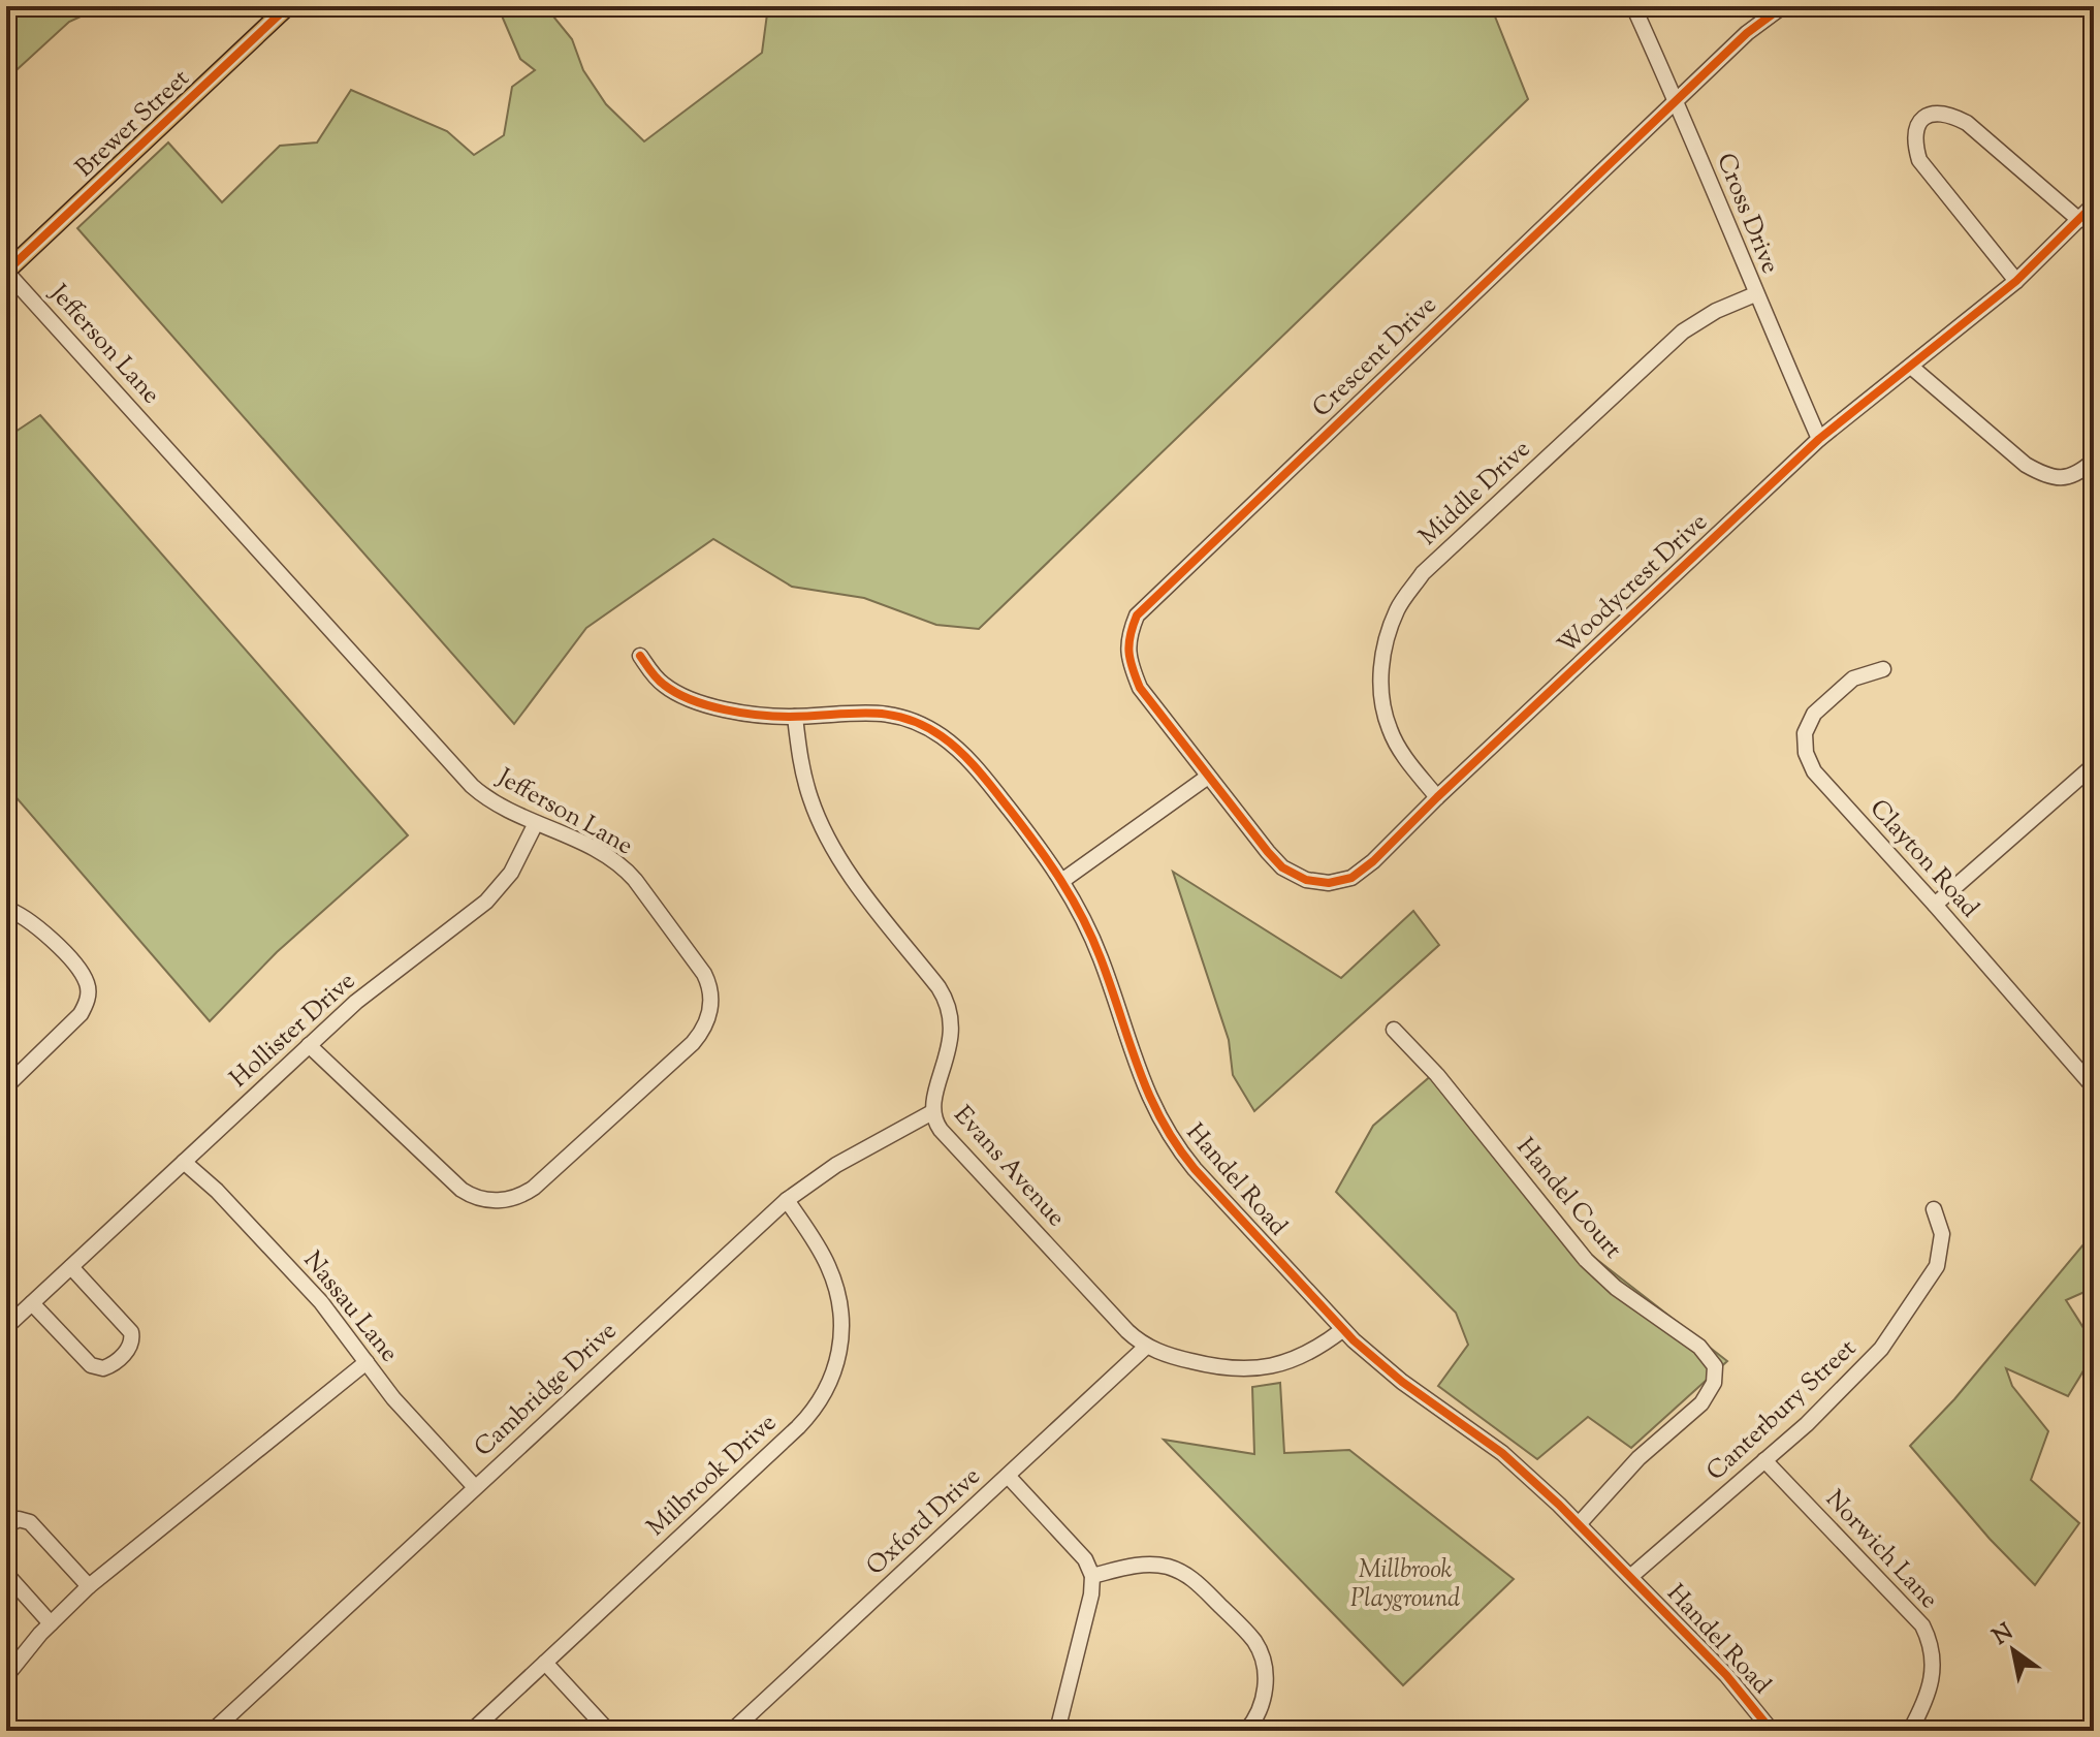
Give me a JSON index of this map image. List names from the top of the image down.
{
  "streets": {
    "main road": ["Brewer Street"],
    "street": [
      "Cross Drive",
      "Jefferson Lane",
      "Crescent Drive",
      "Middle Drive",
      "Woodycrest Drive",
      "Clayton Road",
      "Hollister Drive",
      "Evans Avenue",
      "Handel Road",
      "Handel Court",
      "Nassau Lane",
      "Cambridge Drive",
      "Canterbury Street",
      "Milbrook Drive",
      "Oxford Drive",
      "Norwich Lane"
    ]
  },
  "crossings": [
    ["Brewer Street", "Jefferson Lane"],
    ["Cross Drive", "Crescent Drive"],
    ["Cross Drive", "Middle Drive"],
    ["Cross Drive", "Woodycrest Drive"],
    ["Jefferson Lane", "Hollister Drive"],
    ["Crescent Drive", "Woodycrest Drive"],
    ["Middle Drive", "Woodycrest Drive"],
    ["Hollister Drive", "Nassau Lane"],
    ["Evans Avenue", "Handel Road"],
    ["Evans Avenue", "Cambridge Drive"],
    ["Evans Avenue", "Oxford Drive"],
    ["Handel Road", "Handel Court"],
    ["Handel Road", "Canterbury Street"],
    ["Nassau Lane", "Cambridge Drive"],
    ["Cambridge Drive", "Milbrook Drive"],
    ["Canterbury Street", "Norwich Lane"]
  ],
  "parks": ["Millbrook Playground"],
  "north": "top left"
}
